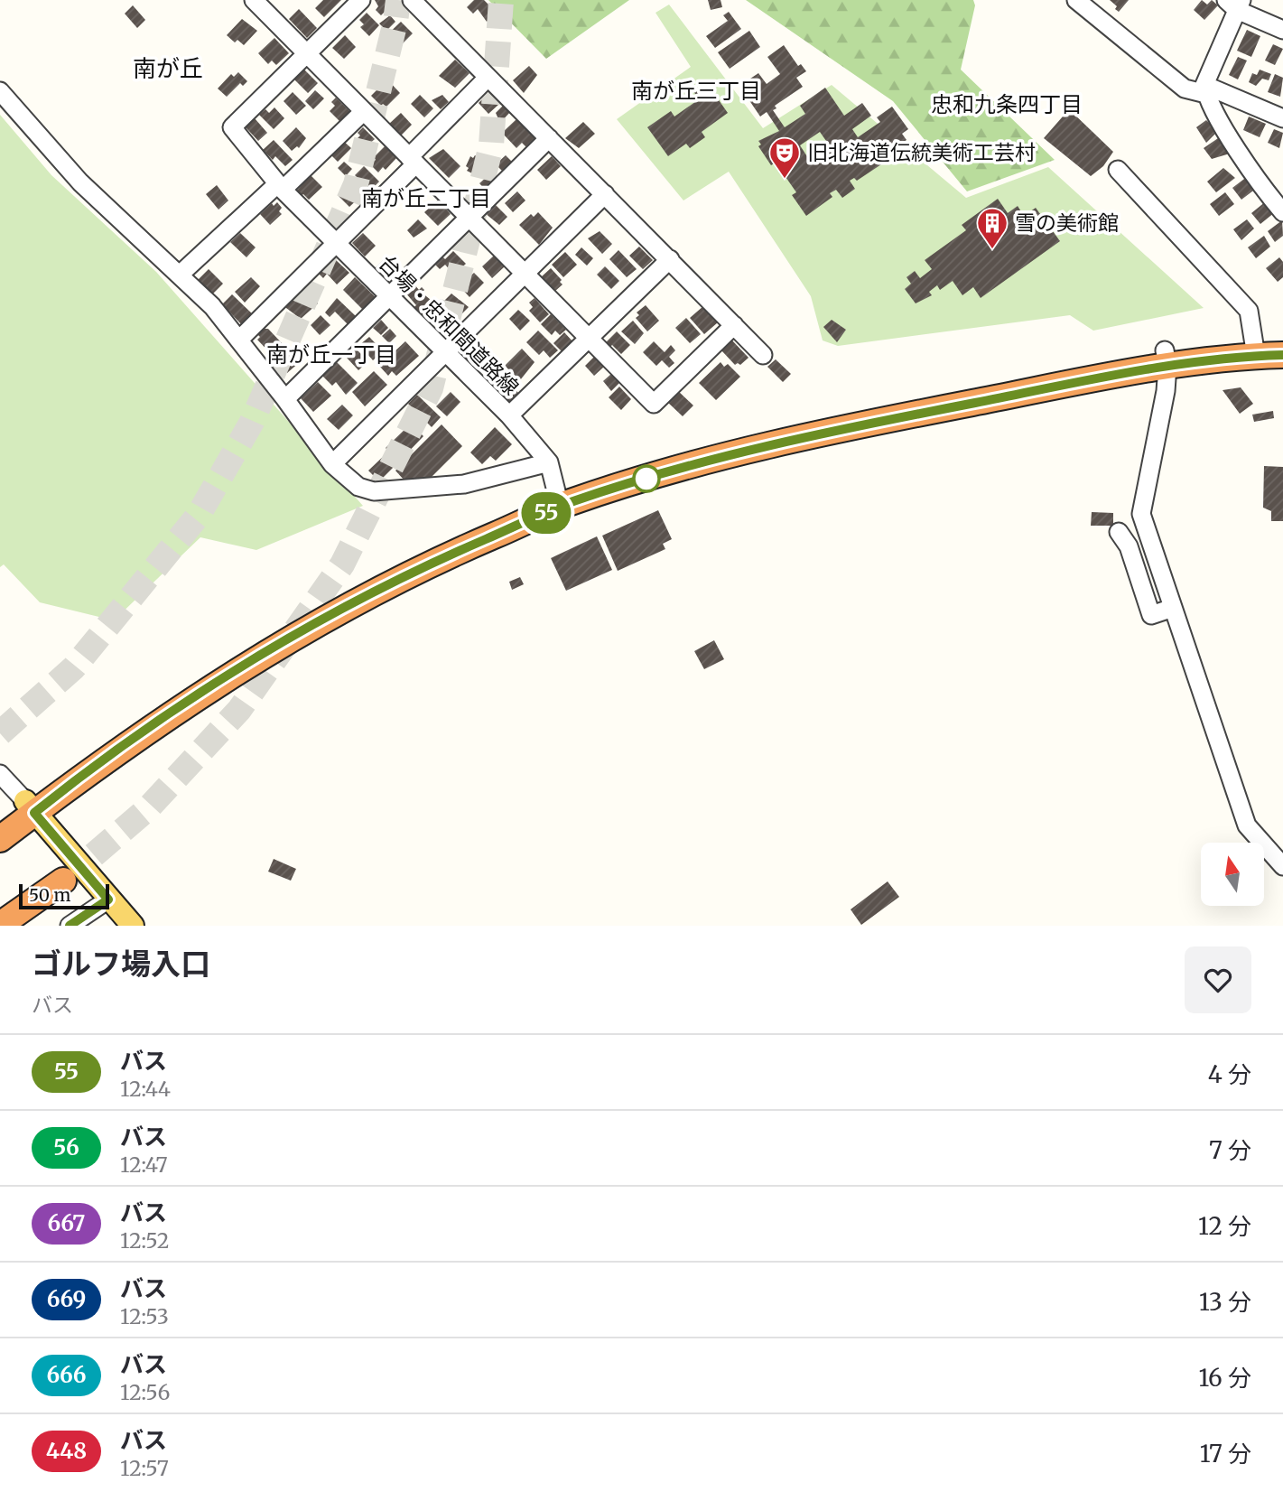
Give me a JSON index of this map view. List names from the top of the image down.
{
  "streets": {
    "street": ["台場・忠和間道路線"]
  },
  "districts": [
    "南が丘",
    "南が丘三丁目",
    "忠和九条四丁目",
    "南が丘二丁目",
    "南が丘一丁目"
  ],
  "places": {
    "theatre": ["旧北海道伝統美術工芸村"],
    "building": ["雪の美術館"]
  },
  "lines": ["bus line 55"],
  "scale_bar": "50 m",
  "north": "top",
  "page": {
    "on_map": "55",
    "scale": "50 m",
    "heading": ["ゴルフ場入口", "バス"],
    "list": [
      {
        "mark": "55",
        "name": "バス",
        "note": "12:44",
        "value": "4 分"
      },
      {
        "mark": "56",
        "name": "バス",
        "note": "12:47",
        "value": "7 分"
      },
      {
        "mark": "667",
        "name": "バス",
        "note": "12:52",
        "value": "12 分"
      },
      {
        "mark": "669",
        "name": "バス",
        "note": "12:53",
        "value": "13 分"
      },
      {
        "mark": "666",
        "name": "バス",
        "note": "12:56",
        "value": "16 分"
      },
      {
        "mark": "448",
        "name": "バス",
        "note": "12:57",
        "value": "17 分"
      }
    ]
  }
}
